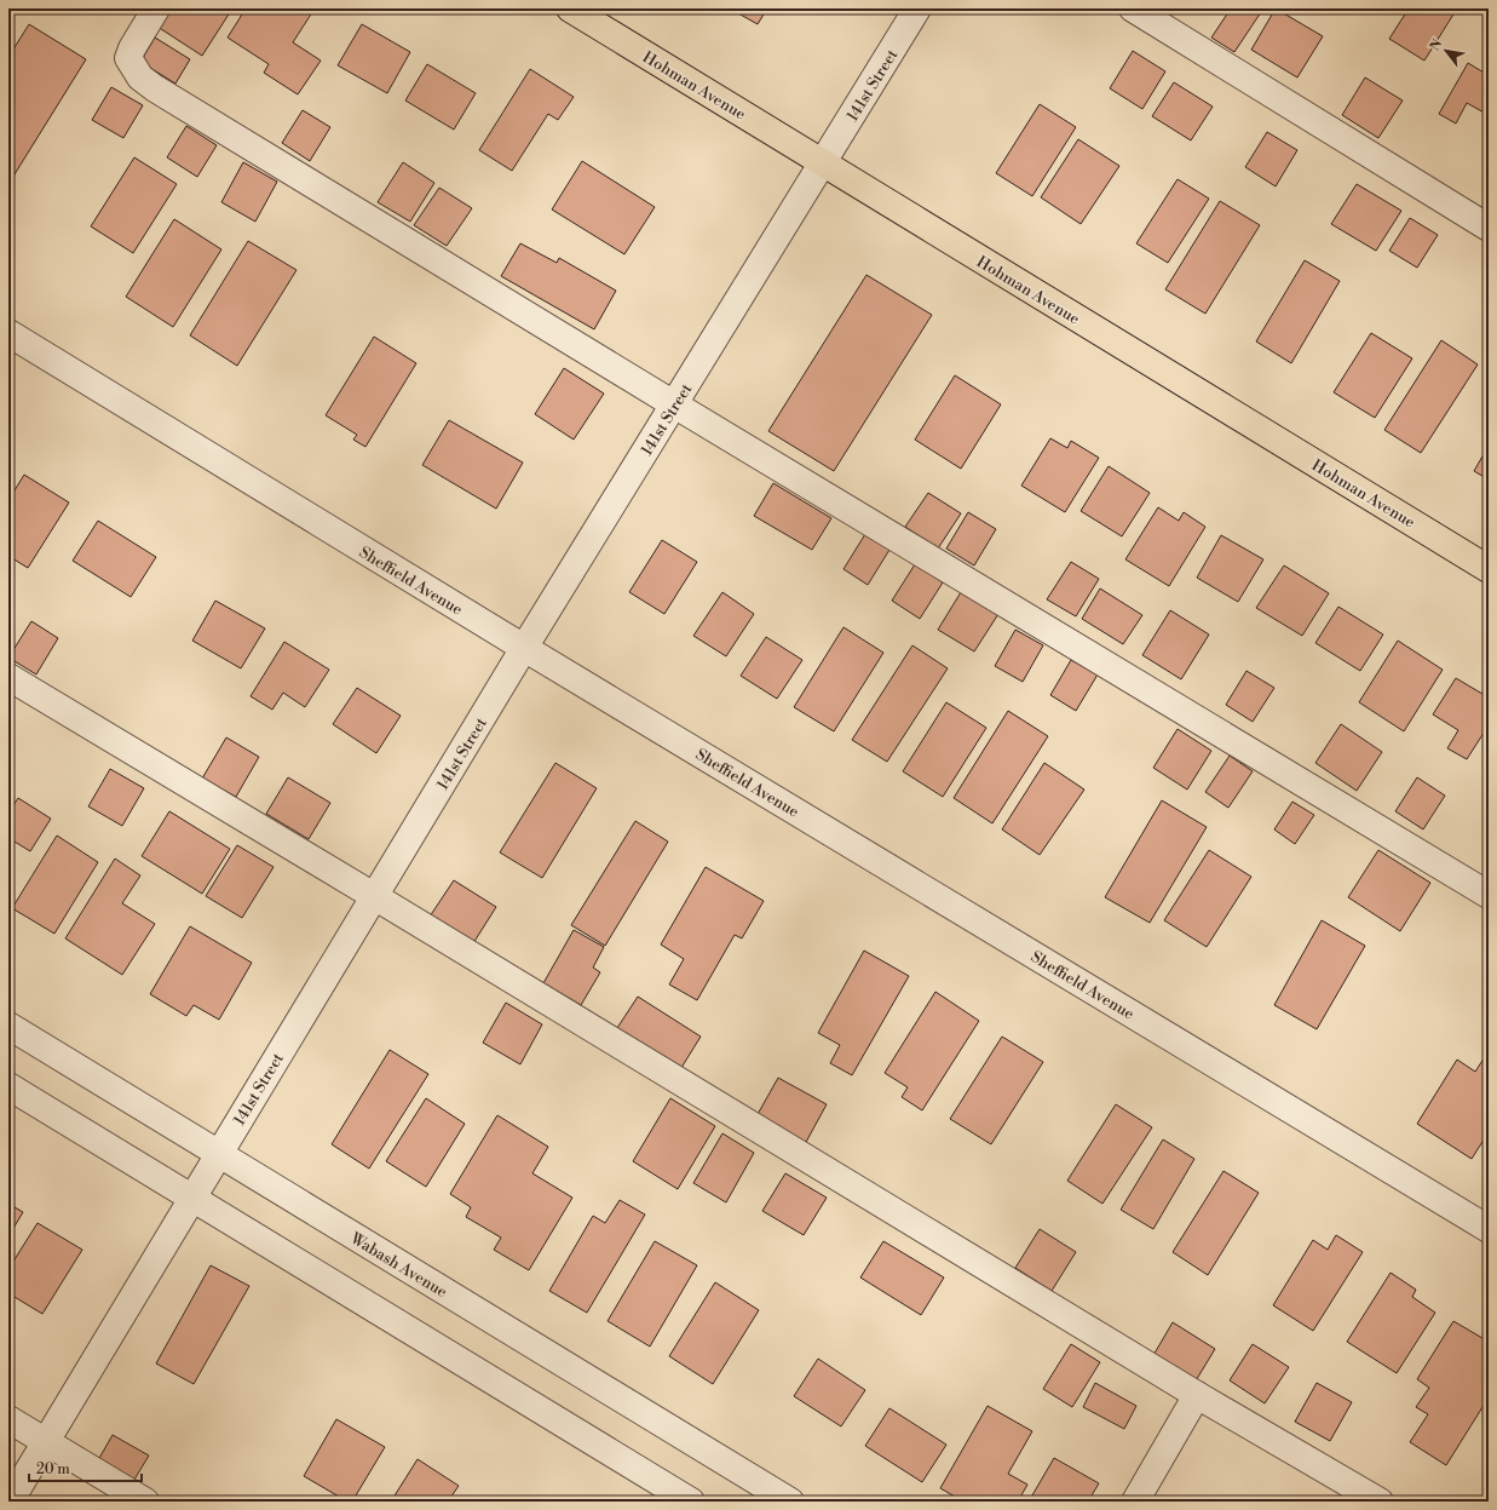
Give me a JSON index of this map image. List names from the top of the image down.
{
  "streets": {
    "main road": ["Hohman Avenue"],
    "street": ["141st Street", "Sheffield Avenue", "Wabash Avenue"]
  },
  "crossings": [
    ["Hohman Avenue", "141st Street"],
    ["141st Street", "Sheffield Avenue"],
    ["141st Street", "Wabash Avenue"]
  ],
  "scale_bar": "20 m",
  "north": "top left"
}
